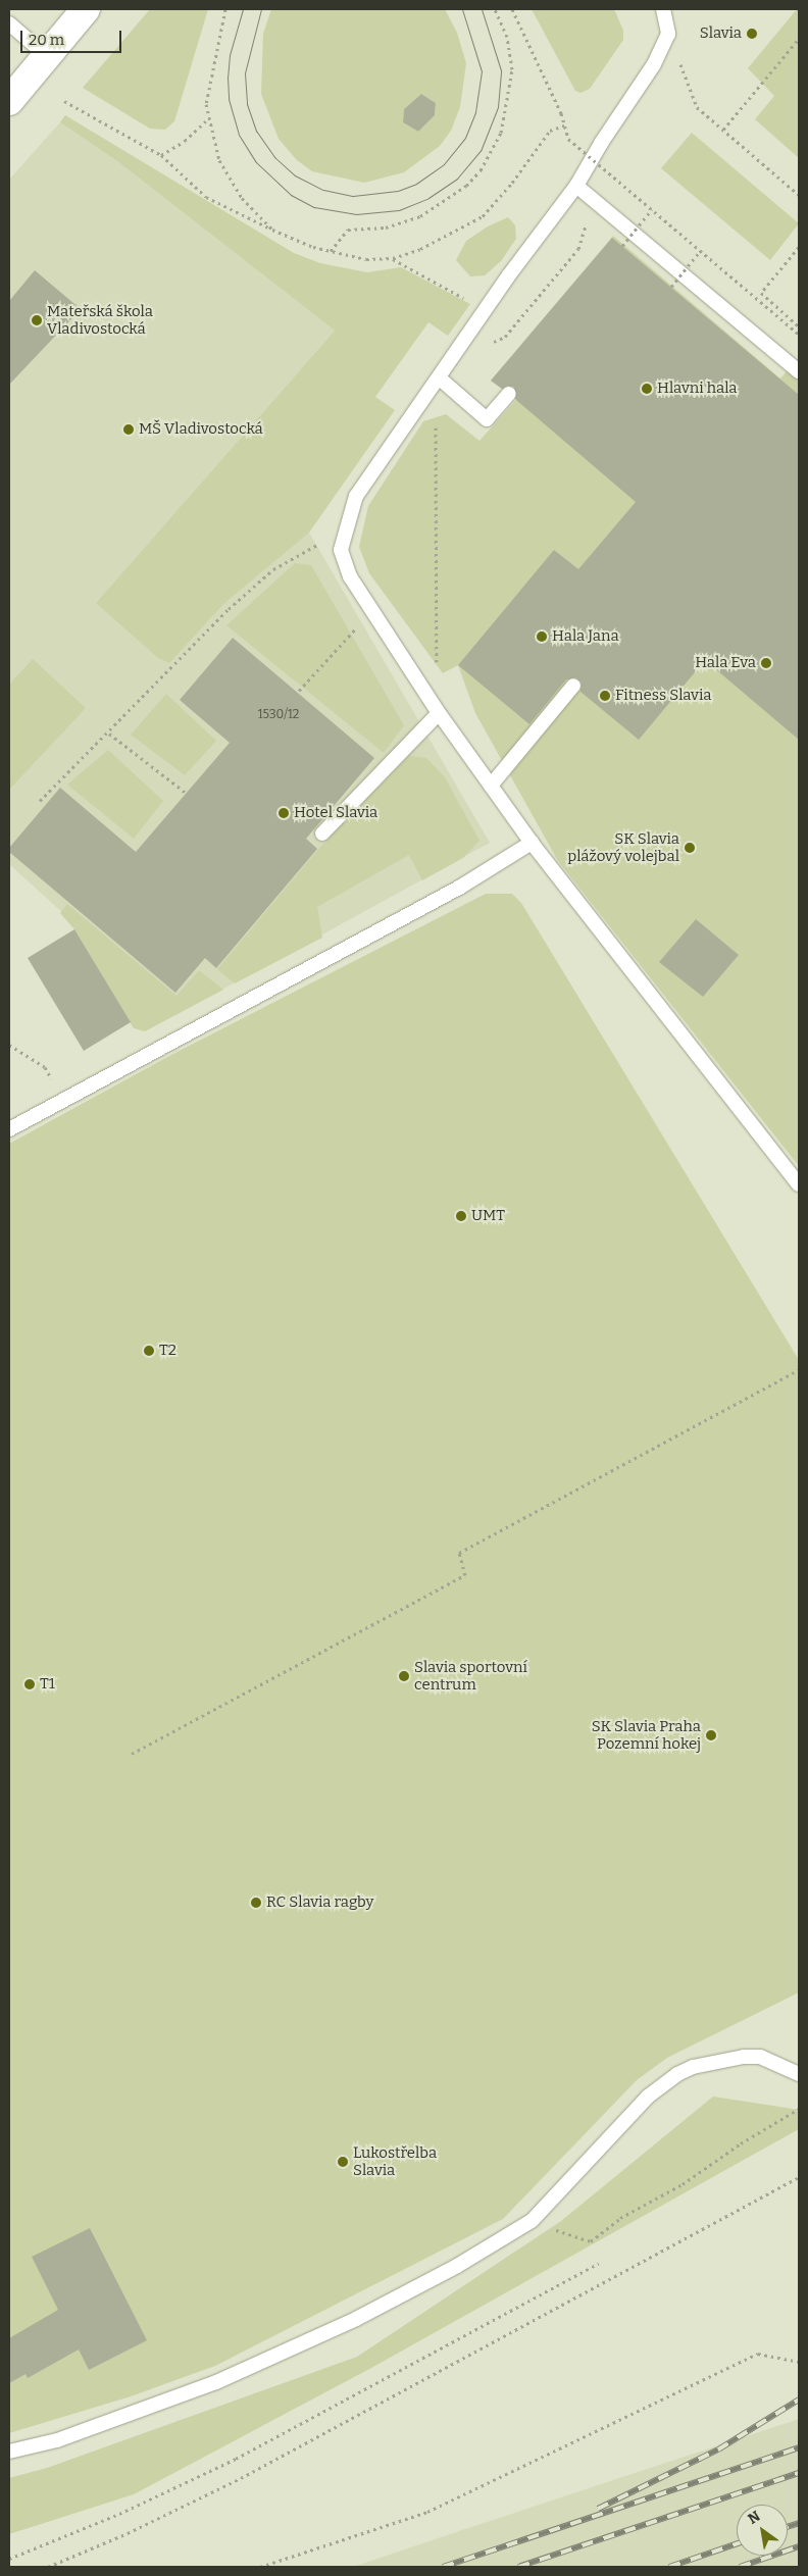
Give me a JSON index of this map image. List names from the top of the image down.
{
  "places": [
    "Slavia",
    "Mateřská škola Vladivostocká",
    "Hlavni hala",
    "MŠ Vladivostocká",
    "Hala Jana",
    "Hala Eva",
    "Fitness Slavia",
    "Hotel Slavia",
    "SK Slavia plážový volejbal",
    "UMT",
    "T2",
    "Slavia sportovní centrum",
    "T1",
    "SK Slavia Praha Pozemní hokej",
    "RC Slavia ragby",
    "Lukostřelba Slavia"
  ],
  "house_numbers": ["1530/12"],
  "scale_bar": "20 m",
  "north": "top left"
}
